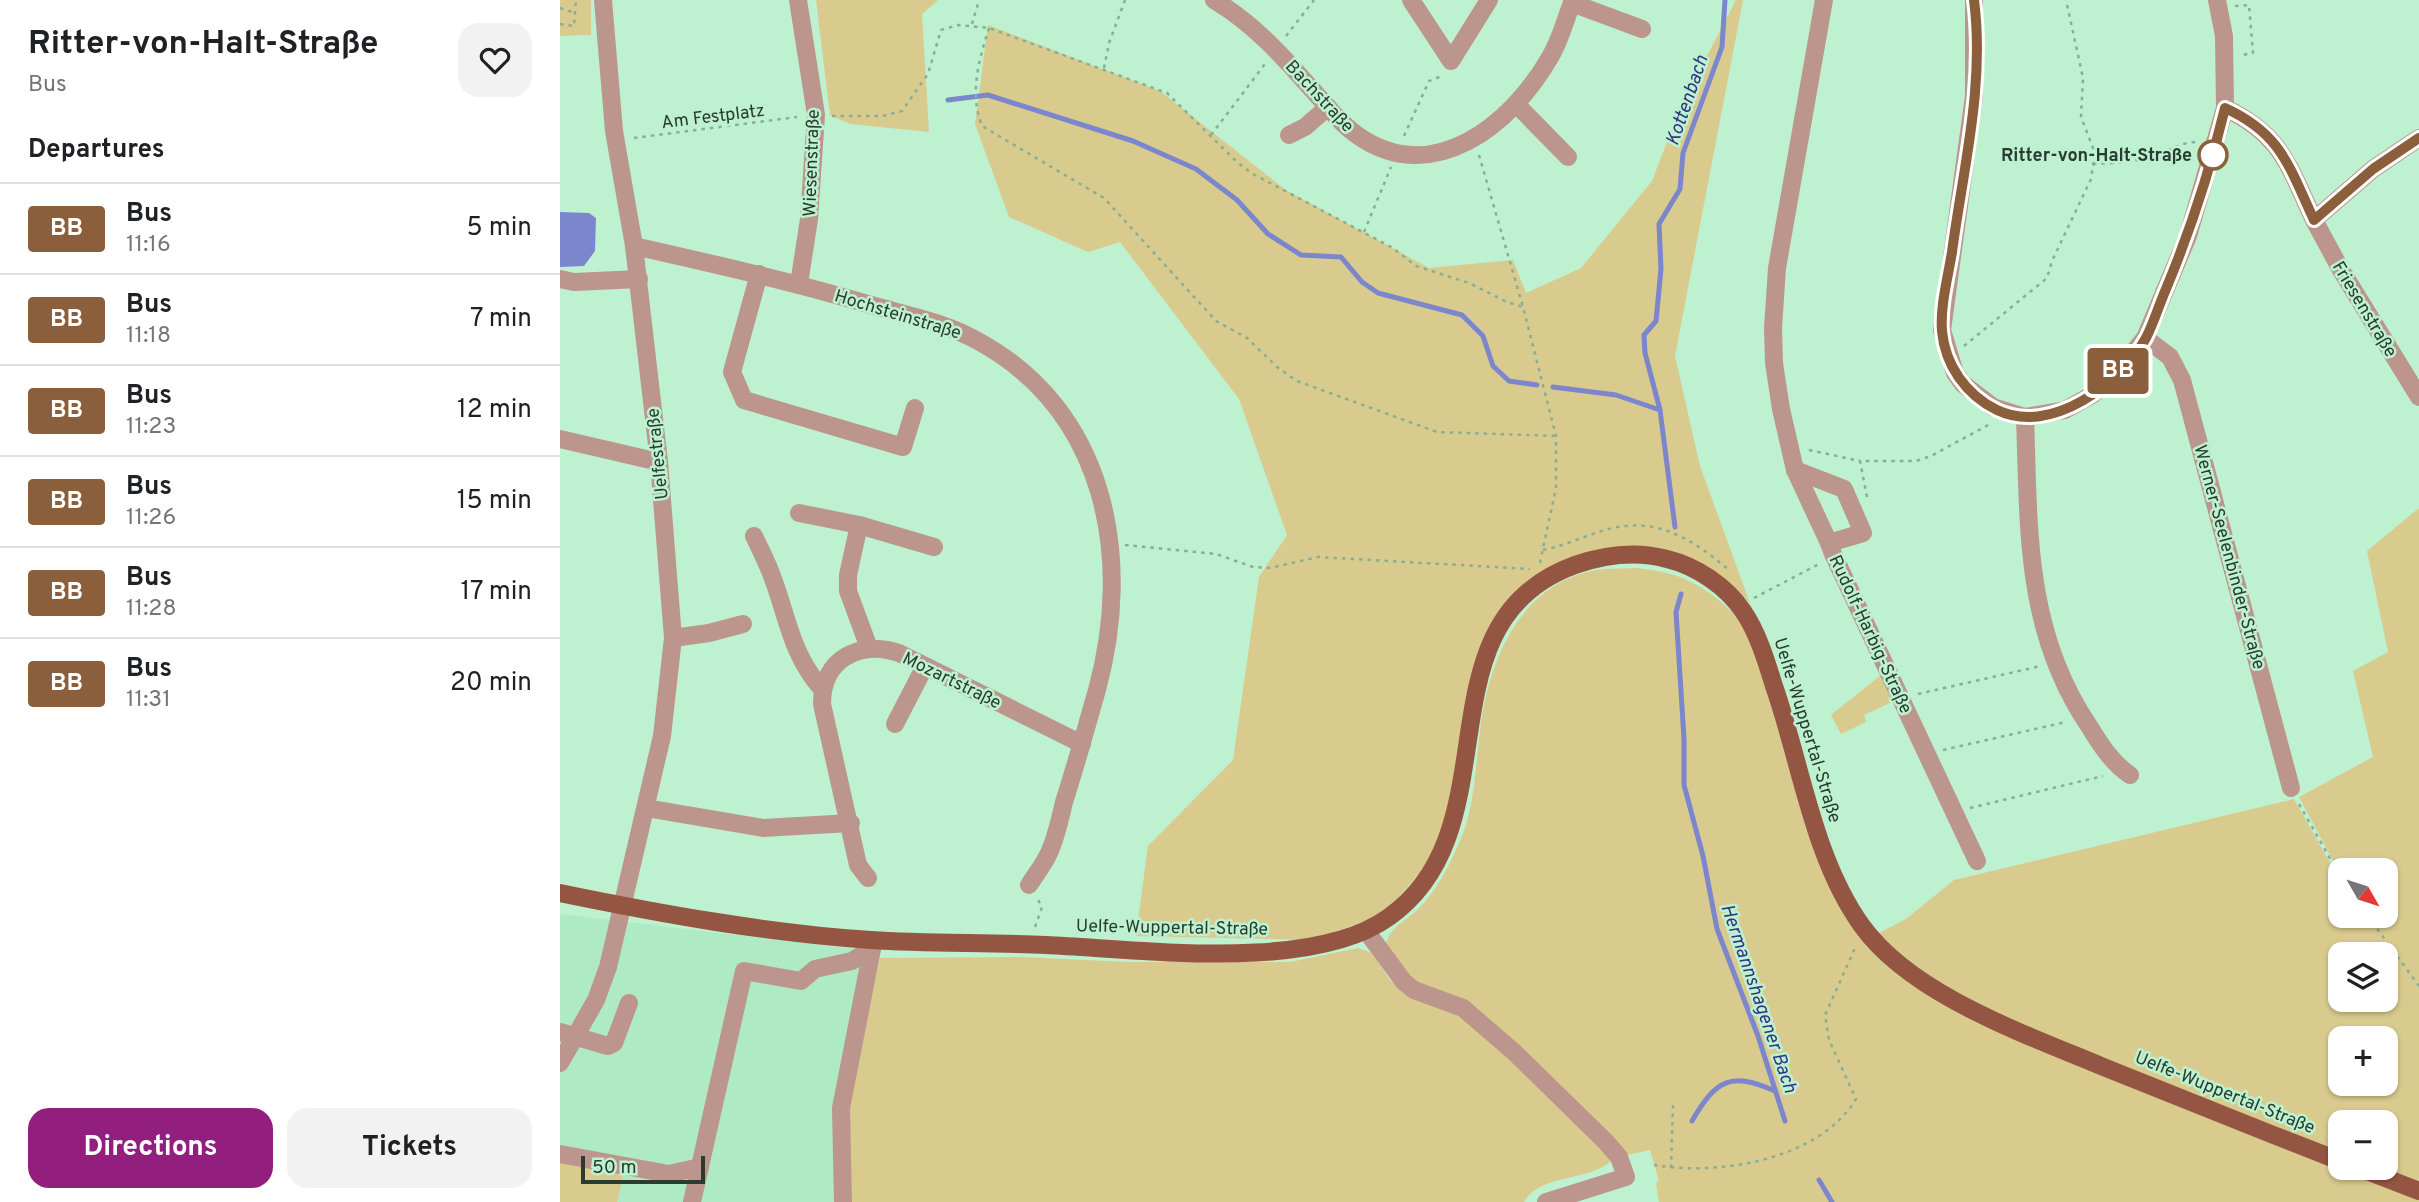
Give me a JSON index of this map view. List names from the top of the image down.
{
  "streets": {
    "main road": ["Uelfe-Wuppertal-Straße"],
    "street": [
      "Bachstraße",
      "Wiesenstraße",
      "Friesenstraße",
      "Hochsteinstraße",
      "Uelfestraße",
      "Werner-Seelenbinder-Straße",
      "Rudolf-Harbig-Straße",
      "Mozartstraße"
    ],
    "path": ["Am Festplatz"]
  },
  "crossings": [
    ["Am Festplatz", "Wiesenstraße"],
    ["Am Festplatz", "Uelfestraße"],
    ["Wiesenstraße", "Hochsteinstraße"],
    ["Hochsteinstraße", "Uelfestraße"],
    ["Hochsteinstraße", "Mozartstraße"],
    ["Uelfestraße", "Uelfe-Wuppertal-Straße"]
  ],
  "water": ["Kottenbach", "Hermannshagener Bach"],
  "places": ["Ritter-von-Halt-Straße"],
  "lines": ["bus line BB"],
  "scale_bar": "50 m",
  "north": "bottom right",
  "page": {
    "heading": [
      ["Ritter-von-Halt-Straße", "Bus"],
      "Departures"
    ],
    "on_map": "BB",
    "list": [
      {
        "mark": "BB",
        "name": "Bus",
        "note": "11:16",
        "value": "5 min"
      },
      {
        "mark": "BB",
        "name": "Bus",
        "note": "11:18",
        "value": "7 min"
      },
      {
        "mark": "BB",
        "name": "Bus",
        "note": "11:23",
        "value": "12 min"
      },
      {
        "mark": "BB",
        "name": "Bus",
        "note": "11:26",
        "value": "15 min"
      },
      {
        "mark": "BB",
        "name": "Bus",
        "note": "11:28",
        "value": "17 min"
      },
      {
        "mark": "BB",
        "name": "Bus",
        "note": "11:31",
        "value": "20 min"
      }
    ],
    "map_buttons": ["+", "−"],
    "buttons": ["Directions", "Tickets"],
    "scale": "50 m"
  }
}
